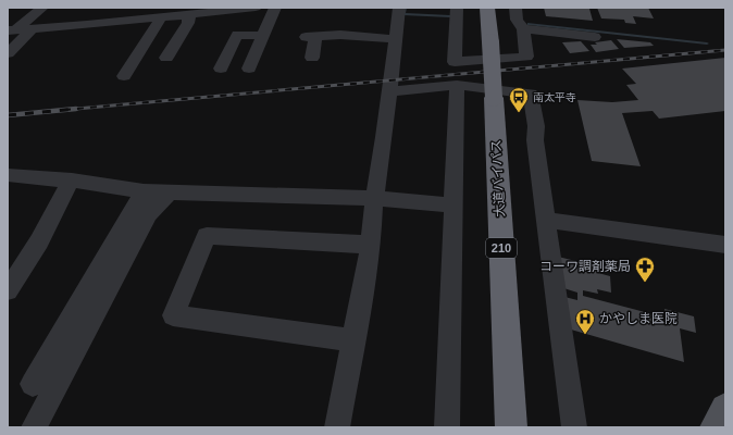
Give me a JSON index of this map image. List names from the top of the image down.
{
  "streets": {
    "highway": ["大道バイパス", "210"]
  },
  "places": {
    "bus stop": ["南太平寺"],
    "pharmacy": ["コーワ調剤薬局"],
    "hospital": ["かやしま医院"]
  }
}
